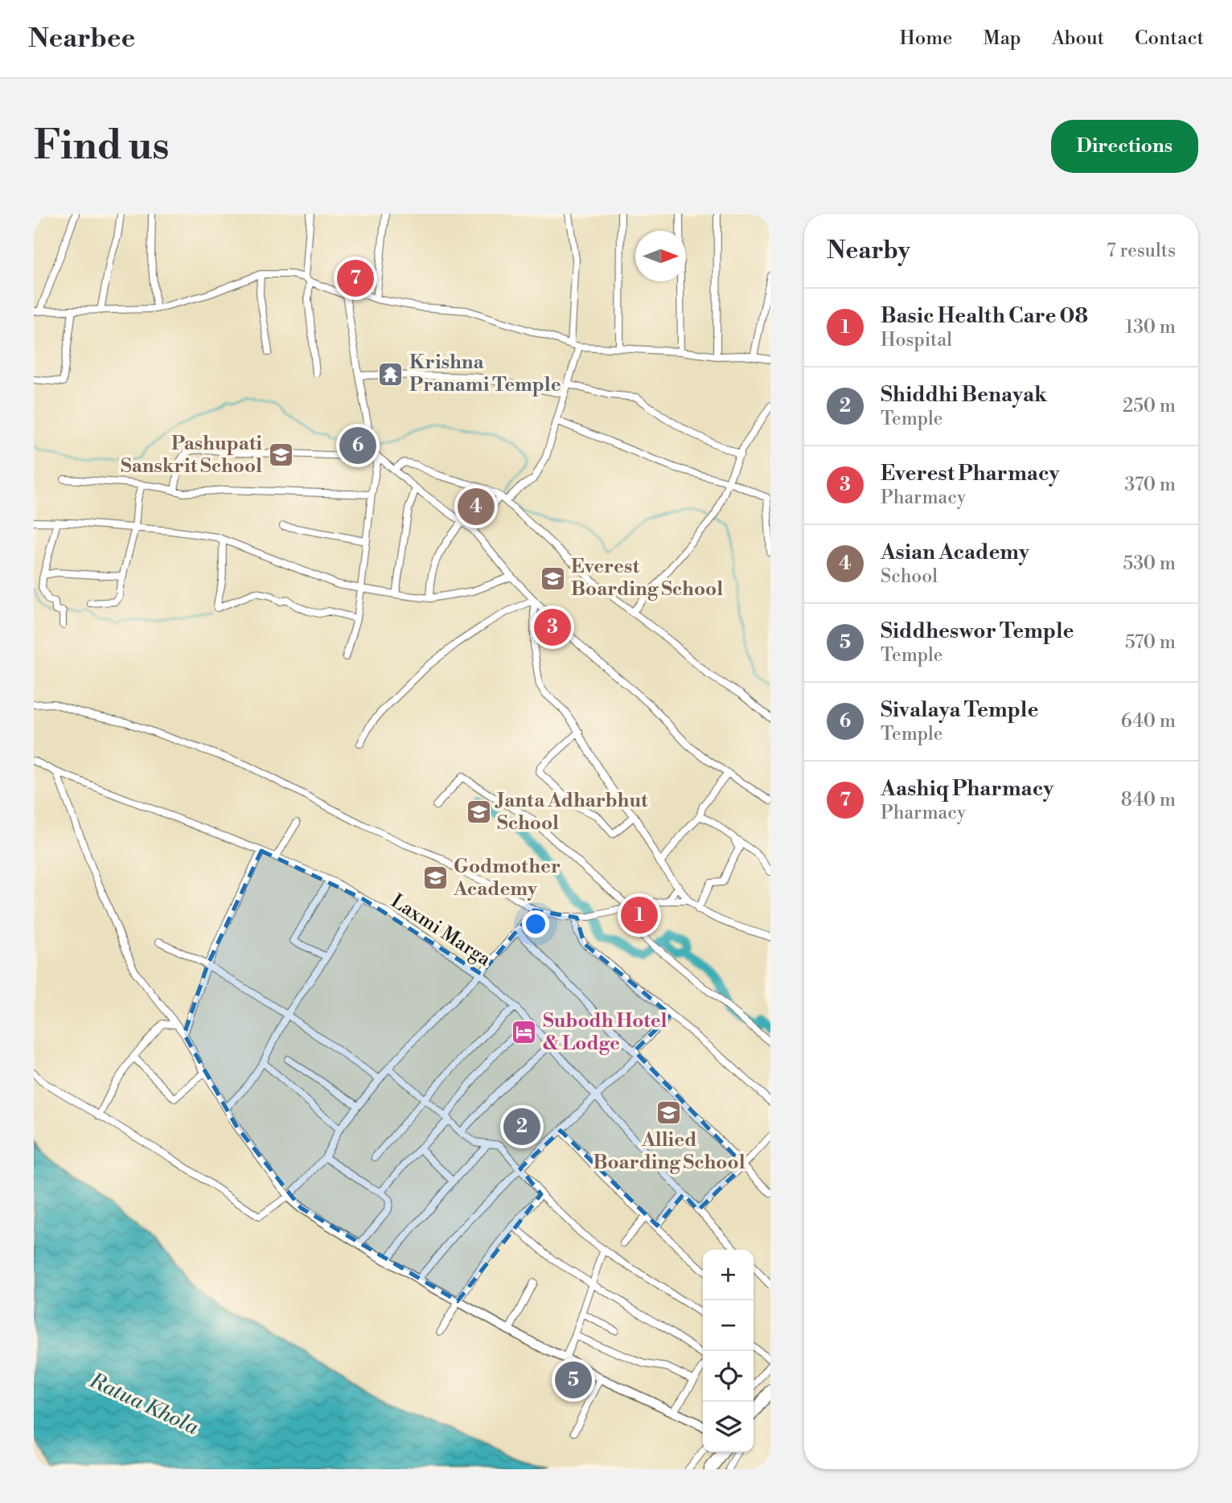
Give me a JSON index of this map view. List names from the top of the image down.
{
  "streets": {
    "street": ["Laxmi Marga"]
  },
  "water": ["Ratua Khola"],
  "places": {
    "temple": ["Krishna Pranami Temple"],
    "school or university": [
      "Pashupati Sanskrit School",
      "Everest Boarding School",
      "Janta Adharbhut School",
      "Godmother Academy",
      "Allied Boarding School"
    ],
    "hotel": ["Subodh Hotel & Lodge"]
  },
  "north": "right",
  "page": {
    "header": "Nearbee",
    "nav": [
      "Home",
      "Map",
      "About",
      "Contact"
    ],
    "buttons": "Directions",
    "title": "Find us",
    "heading": ["Nearby", "7 results"],
    "pins": [
      "7",
      "6",
      "4",
      "3",
      "1",
      "2",
      "5"
    ],
    "list": [
      {
        "mark": "1",
        "name": "Basic Health Care 08",
        "note": "Hospital",
        "value": "130 m"
      },
      {
        "mark": "2",
        "name": "Shiddhi Benayak",
        "note": "Temple",
        "value": "250 m"
      },
      {
        "mark": "3",
        "name": "Everest Pharmacy",
        "note": "Pharmacy",
        "value": "370 m"
      },
      {
        "mark": "4",
        "name": "Asian Academy",
        "note": "School",
        "value": "530 m"
      },
      {
        "mark": "5",
        "name": "Siddheswor Temple",
        "note": "Temple",
        "value": "570 m"
      },
      {
        "mark": "6",
        "name": "Sivalaya Temple",
        "note": "Temple",
        "value": "640 m"
      },
      {
        "mark": "7",
        "name": "Aashiq Pharmacy",
        "note": "Pharmacy",
        "value": "840 m"
      }
    ],
    "map_buttons": ["+", "−"]
  }
}
